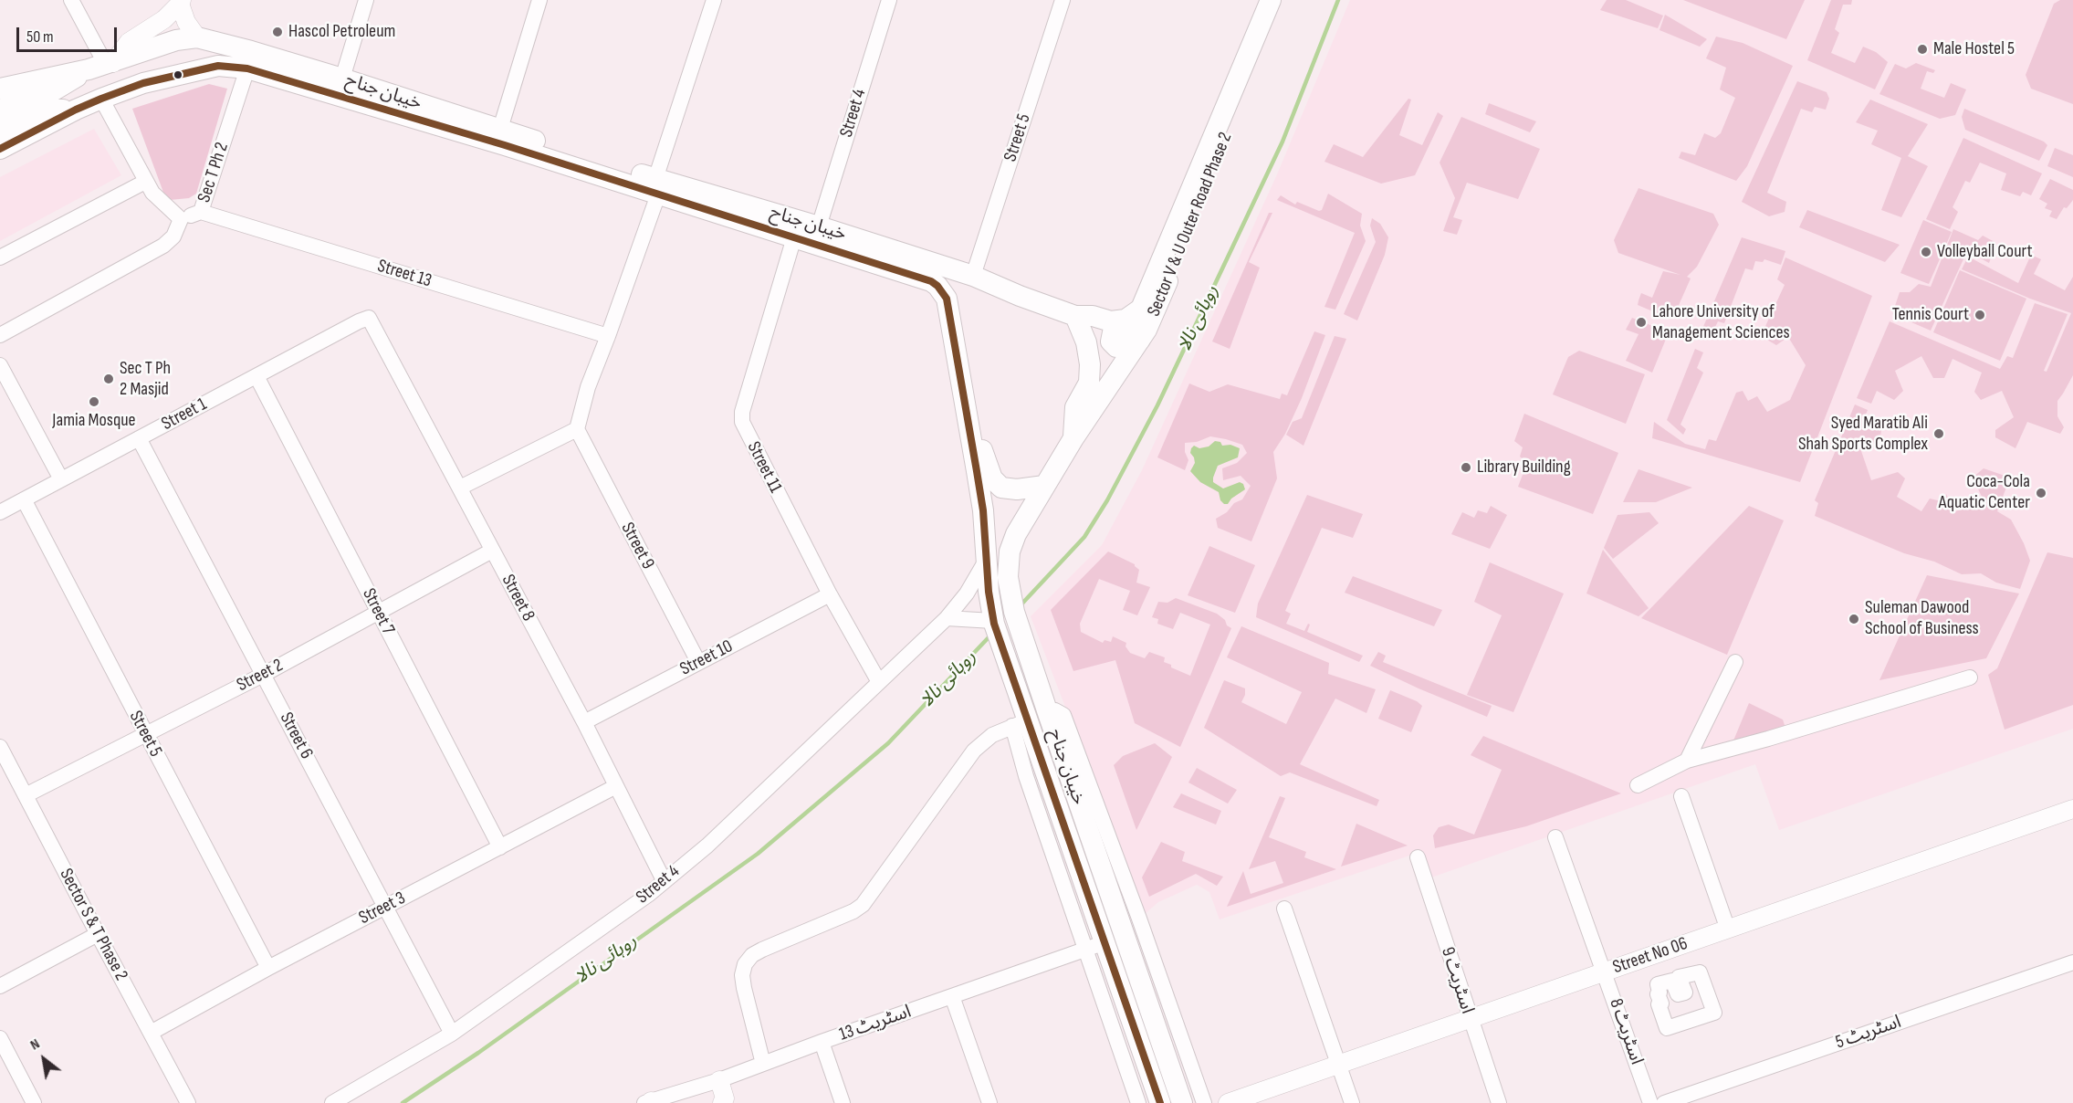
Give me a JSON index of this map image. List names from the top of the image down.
{
  "streets": {
    "main road": ["خیبان جناح", "Sector V & U Outer Road Phase 2"],
    "street": [
      "Street 4",
      "Street 5",
      "Sec T Ph 2",
      "Street 13",
      "Street 1",
      "Street 11",
      "Street 9",
      "Street 8",
      "Street 7",
      "Street 10",
      "Street 2",
      "Street 6",
      "Street 3",
      "Sector S & T Phase 2",
      "Street No 06",
      "اسٹریٹ 9",
      "اسٹریٹ 13",
      "اسٹریٹ 8",
      "اسٹریٹ 5"
    ]
  },
  "crossings": [
    ["خیبان جناح", "Street 4"],
    ["خیبان جناح", "Street 5"],
    ["خیبان جناح", "Sec T Ph 2"],
    ["خیبان جناح", "Sector V & U Outer Road Phase 2"],
    ["خیبان جناح", "Street 11"],
    ["خیبان جناح", "اسٹریٹ 13"],
    ["Street 4", "Street 11"],
    ["Street 4", "Street 8"],
    ["Street 4", "Street 6"],
    ["Street 5", "Street 1"],
    ["Street 5", "Street 2"],
    ["Street 5", "Street 3"],
    ["Sec T Ph 2", "Street 13"],
    ["Street 1", "Street 8"],
    ["Street 1", "Street 7"],
    ["Street 1", "Street 6"],
    ["Street 11", "Street 10"],
    ["Street 9", "Street 10"],
    ["Street 8", "Street 10"],
    ["Street 8", "Street 2"],
    ["Street 8", "Street 3"],
    ["Street 7", "Street 2"],
    ["Street 7", "Street 3"],
    ["Street 2", "Street 6"],
    ["Street 2", "Sector S & T Phase 2"],
    ["Street 6", "Street 3"],
    ["Street 3", "Sector S & T Phase 2"],
    ["Street No 06", "اسٹریٹ 9"],
    ["Street No 06", "اسٹریٹ 8"]
  ],
  "water": ["روہائی نالا"],
  "places": [
    "Hascol Petroleum",
    "Male Hostel 5",
    "Volleyball Court",
    "Tennis Court",
    "Lahore University of Management Sciences",
    "Sec T Ph 2 Masjid",
    "Jamia Mosque",
    "Syed Maratib Ali Shah Sports Complex",
    "Library Building",
    "Coca-Cola Aquatic Center",
    "Suleman Dawood School of Business"
  ],
  "scale_bar": "50 m",
  "north": "top left"
}
